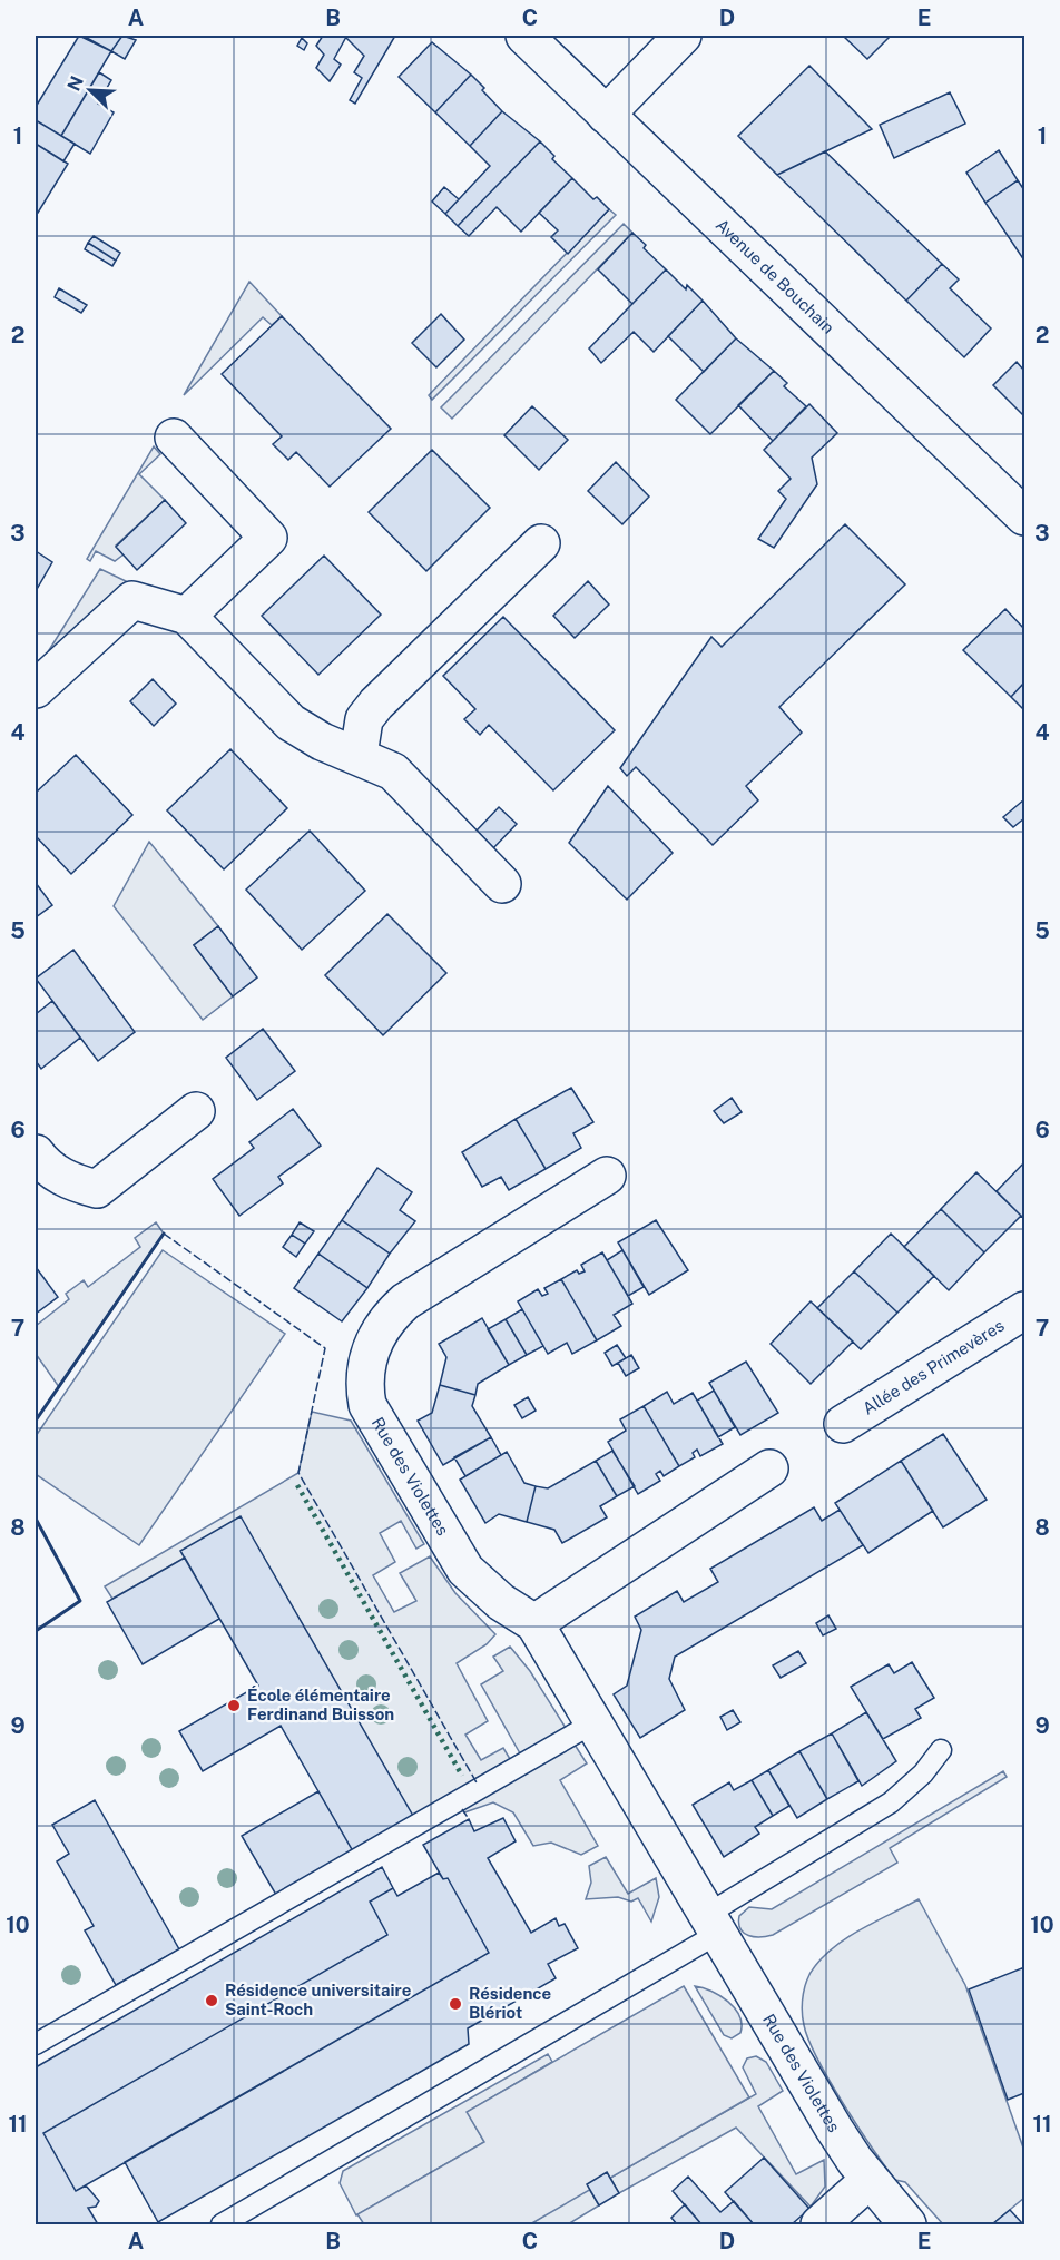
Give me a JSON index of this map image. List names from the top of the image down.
{
  "streets": {
    "street": ["Avenue de Bouchain", "Allée des Primevères", "Rue des Violettes"]
  },
  "places": ["École élémentaire Ferdinand Buisson", "Résidence universitaire Saint-Roch", "Résidence Blériot"],
  "north": "top left",
  "grid": {
    "columns": [
      "A",
      "B",
      "C",
      "D",
      "E"
    ],
    "rows": [
      "1",
      "2",
      "3",
      "4",
      "5",
      "6",
      "7",
      "8",
      "9",
      "10",
      "11"
    ]
  }
}
